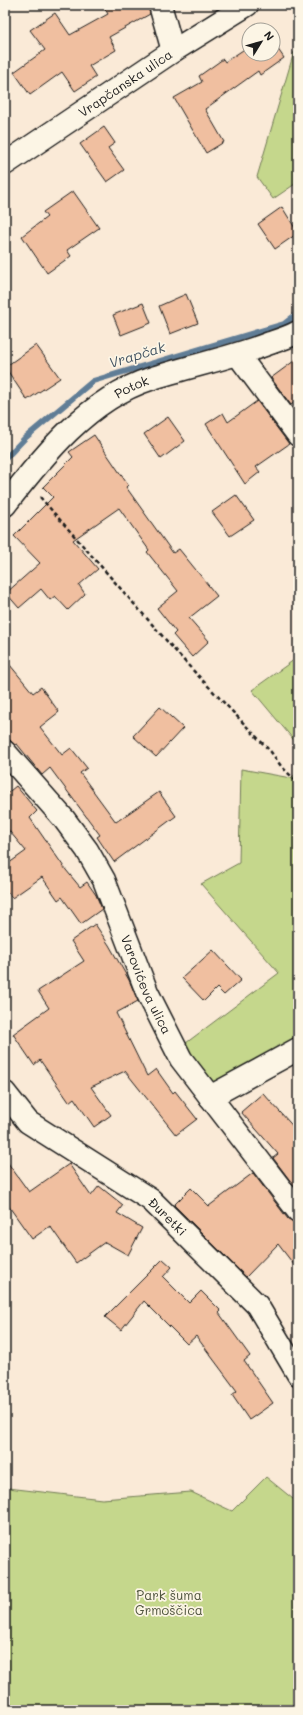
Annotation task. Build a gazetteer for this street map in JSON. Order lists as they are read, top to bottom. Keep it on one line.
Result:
{"streets":{"street":["Vrapčanska ulica","Potok","Varovićeva ulica","Đuretki"]},"water":["Vrapčak"],"parks":["Park šuma Grmoščica"],"north":"top right"}
